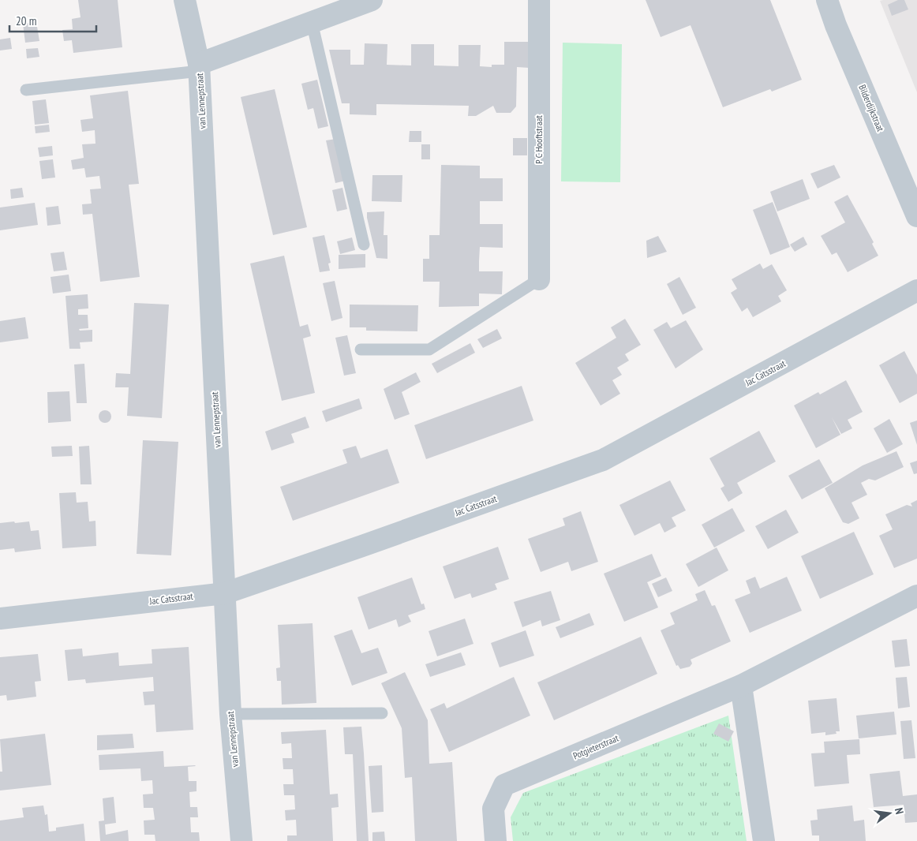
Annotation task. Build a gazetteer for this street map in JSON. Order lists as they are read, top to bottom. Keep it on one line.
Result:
{"streets":{"street":["van Lennepstraat","Bilderdijkstraat","P C Hooftstraat","Jac Catsstraat","Potgieterstraat"]},"crossings":[["van Lennepstraat","Jac Catsstraat"]],"scale_bar":"20 m","north":"right"}
